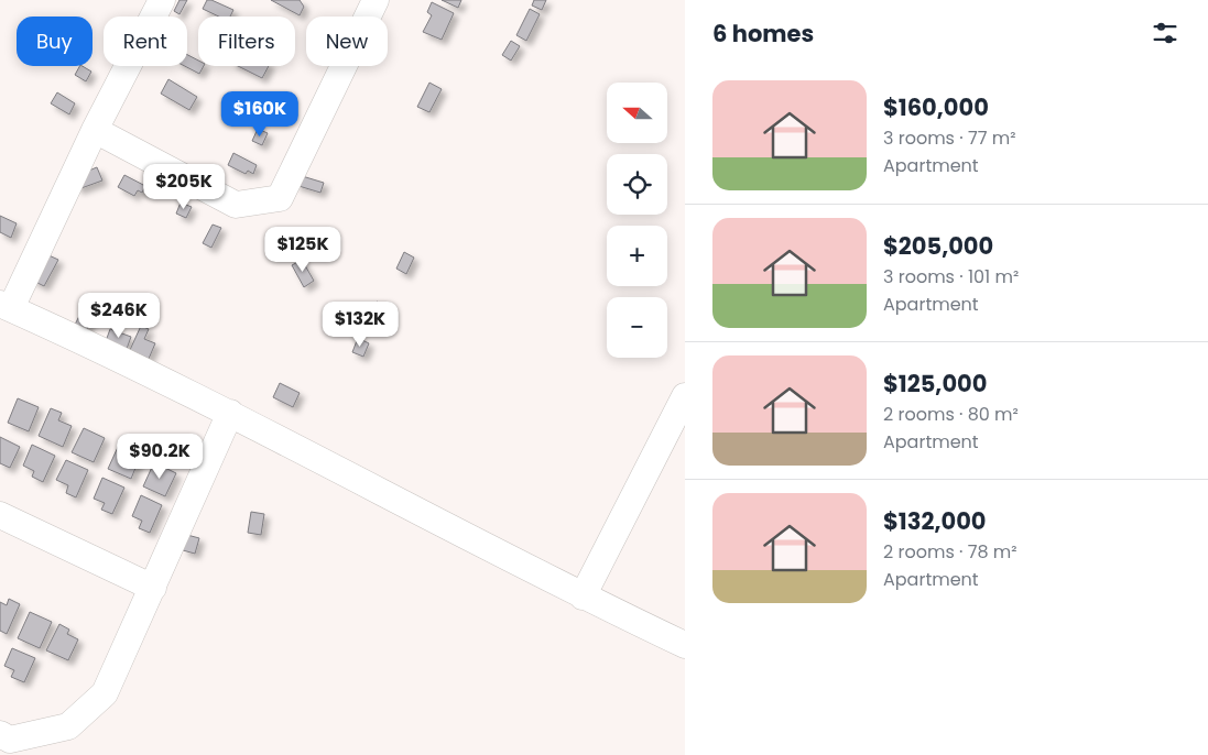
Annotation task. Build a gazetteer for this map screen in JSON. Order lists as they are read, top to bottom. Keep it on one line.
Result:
{"north":"left","page":{"heading":"6 homes","chip":["Buy","Rent","Filters","New"],"list":[{"name":"$160,000","note":"3 rooms · 77 m² · Apartment"},{"name":"$205,000","note":"3 rooms · 101 m² · Apartment"},{"name":"$125,000","note":"2 rooms · 80 m² · Apartment"},{"name":"$132,000","note":"2 rooms · 78 m² · Apartment"}],"map_buttons":["+","−"],"price":["$160K","$205K","$125K","$246K","$132K","$90.2K"]}}
